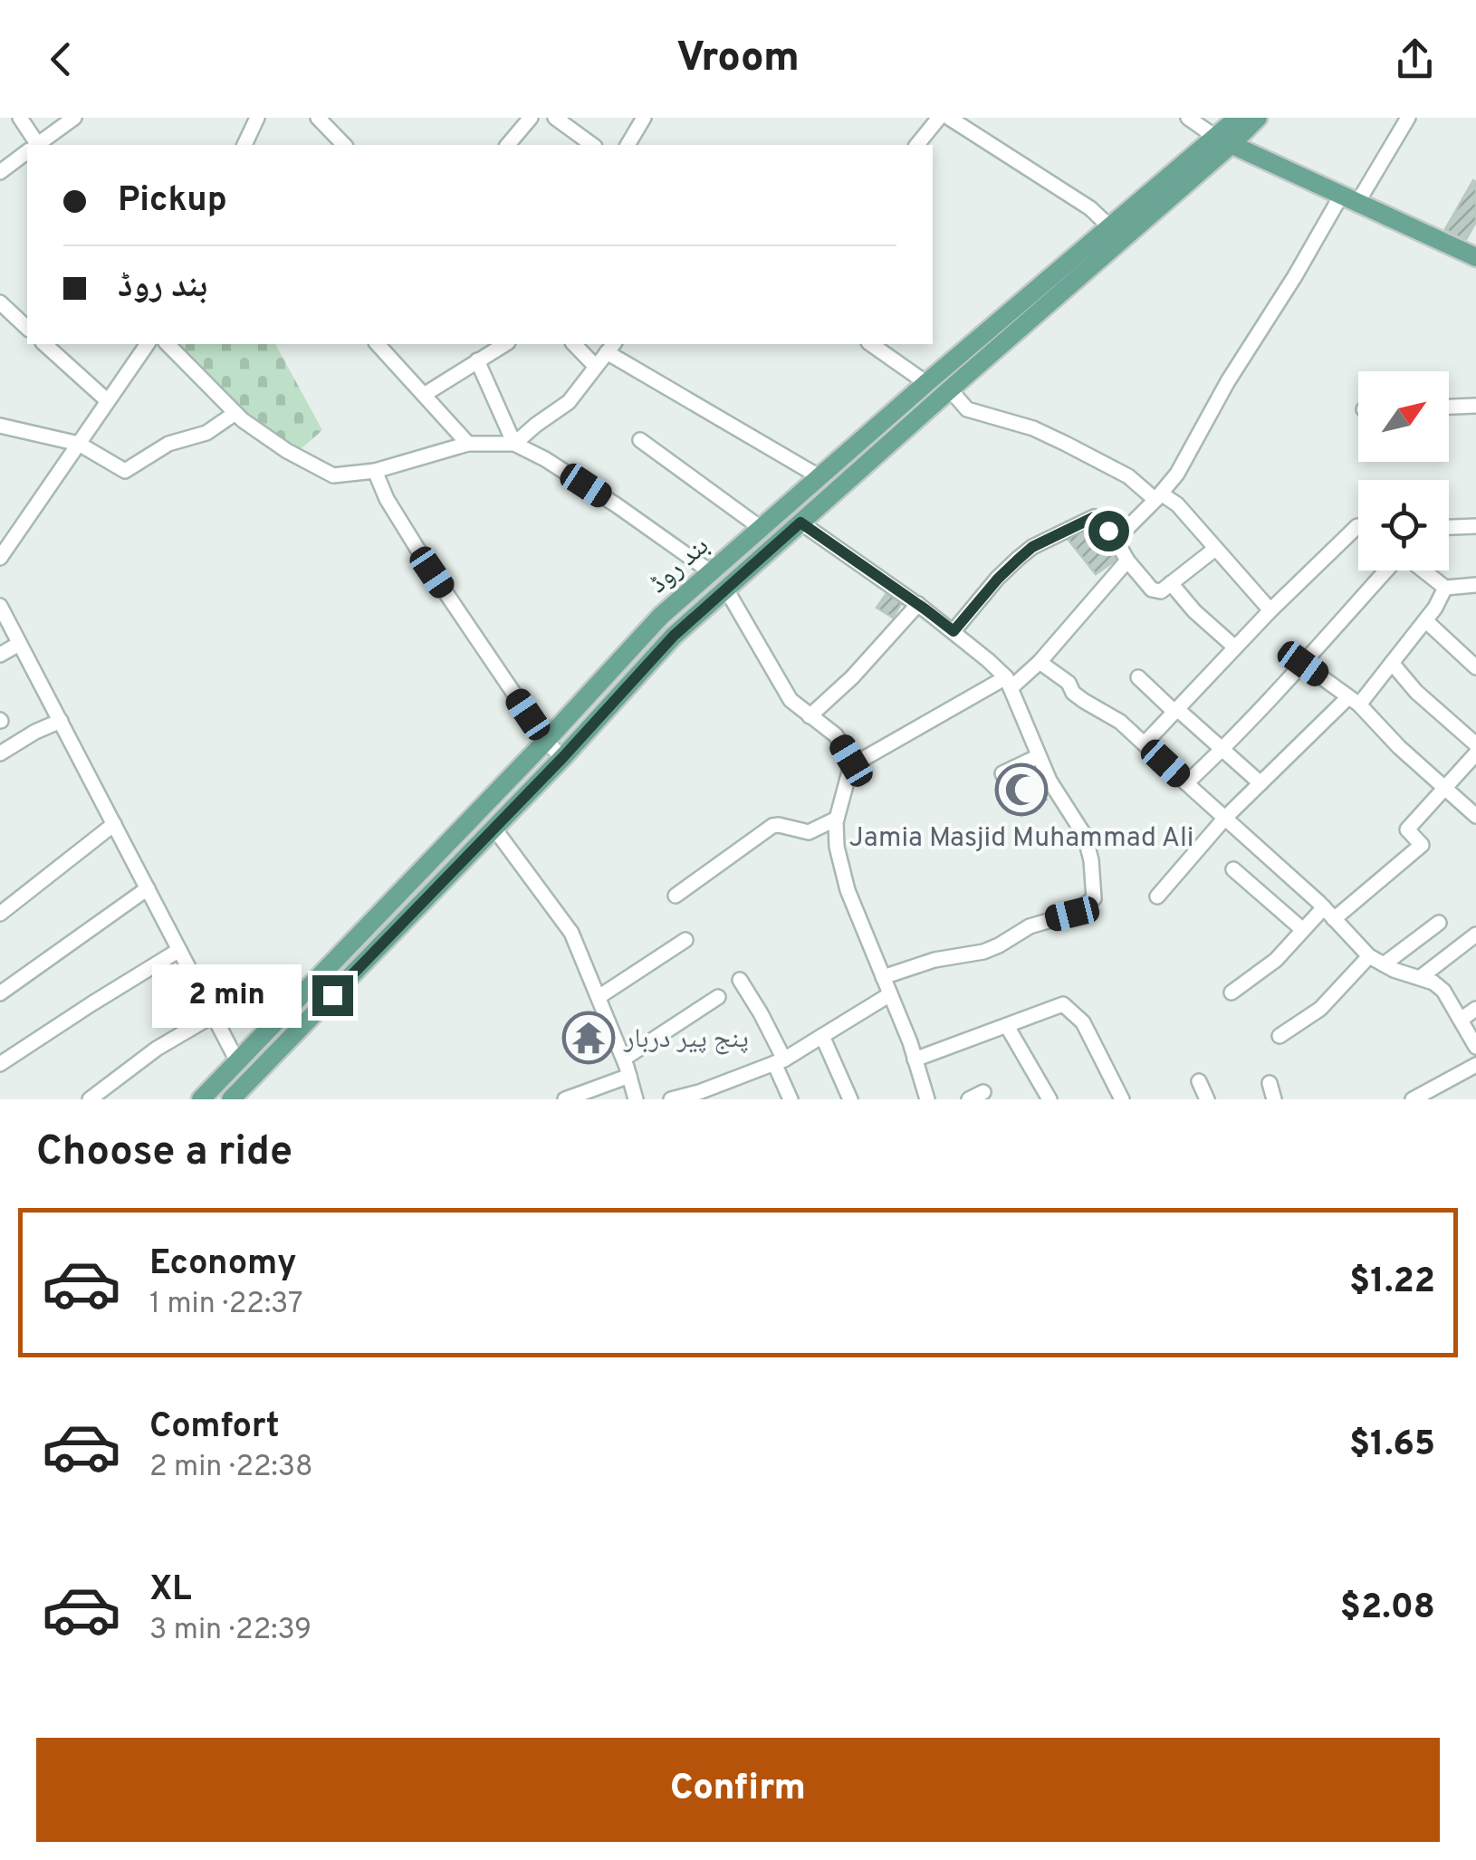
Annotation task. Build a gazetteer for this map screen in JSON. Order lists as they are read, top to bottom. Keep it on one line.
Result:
{"streets":{"main road":["بند روڈ"]},"places":{"mosque":["Jamia Masjid Muhammad Ali"],"temple":["پنج پیر دربار"]},"north":"top right","page":{"header":"Vroom","banner":["Pickup","بند روڈ"],"bubble":"2 min","heading":"Choose a ride","list":[{"name":"Economy","note":"1 min · 22:37","value":"$1.22"},{"name":"Comfort","note":"2 min · 22:38","value":"$1.65"},{"name":"XL","note":"3 min · 22:39","value":"$2.08"}],"buttons":"Confirm"}}
